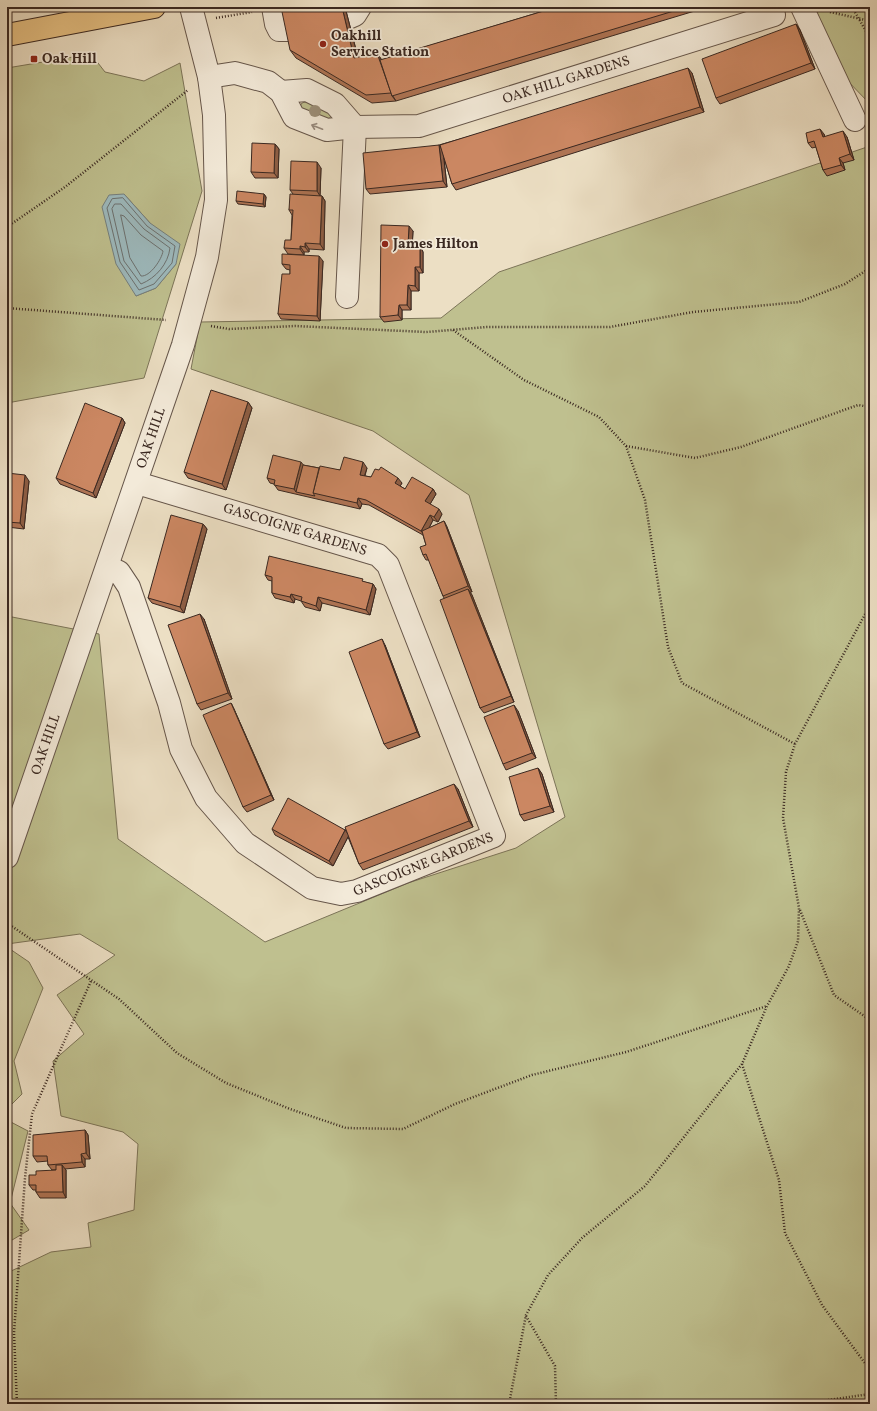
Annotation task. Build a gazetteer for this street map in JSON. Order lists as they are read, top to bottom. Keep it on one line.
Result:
{"streets":{"street":["OAK HILL GARDENS","OAK HILL","GASCOIGNE GARDENS"]},"crossings":[["OAK HILL GARDENS","OAK HILL"],["OAK HILL","GASCOIGNE GARDENS"]],"places":{"other":["Oakhill Service Station","James Hilton"],"transit":["Oak Hill"]}}
